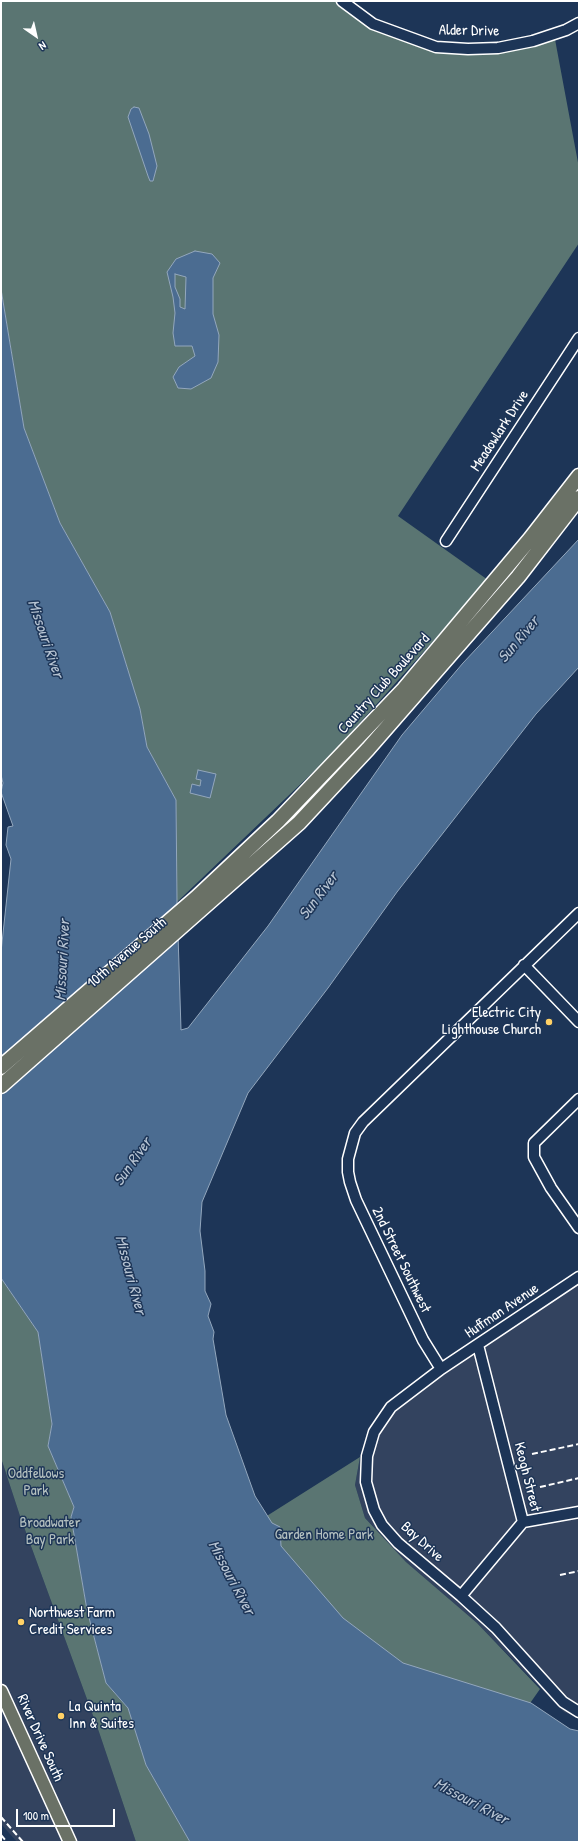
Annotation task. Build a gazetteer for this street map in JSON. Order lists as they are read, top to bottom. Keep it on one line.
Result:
{"streets":{"highway":["Country Club Boulevard","10th Avenue South"],"main road":["River Drive South"],"street":["Alder Drive","Meadowlark Drive","2nd Street Southwest","Huffman Avenue","Keogh Street","Bay Drive"]},"crossings":[["Country Club Boulevard","10th Avenue South"],["2nd Street Southwest","Huffman Avenue"],["2nd Street Southwest","Bay Drive"],["Huffman Avenue","Keogh Street"],["Huffman Avenue","Bay Drive"],["Keogh Street","Bay Drive"]],"water":["Missouri River","Sun River"],"parks":["Oddfellows Park","Broadwater Bay Park","Garden Home Park"],"places":["Electric City Lighthouse Church","Northwest Farm Credit Services","La Quinta Inn & Suites"],"scale_bar":"100 m","north":"bottom right"}
